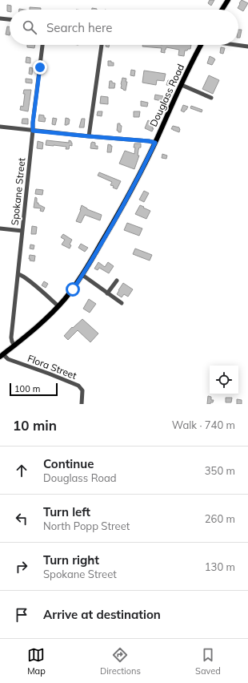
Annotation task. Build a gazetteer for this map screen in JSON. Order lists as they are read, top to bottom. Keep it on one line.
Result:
{"streets":{"main road":["Douglass Road"],"street":["Spokane Street","Flora Street"]},"crossings":[["Douglass Road","Spokane Street"],["Douglass Road","Flora Street"]],"scale_bar":"100 m","page":{"search":"Search here","scale":"100 m","heading":["10 min","Walk · 740 m"],"list":[["Continue","Douglass Road","350 m"],["Turn left","North Popp Street","260 m"],["Turn right","Spokane Street","130 m"],"Arrive at destination"],"nav":["Map","Directions","Saved"]}}
